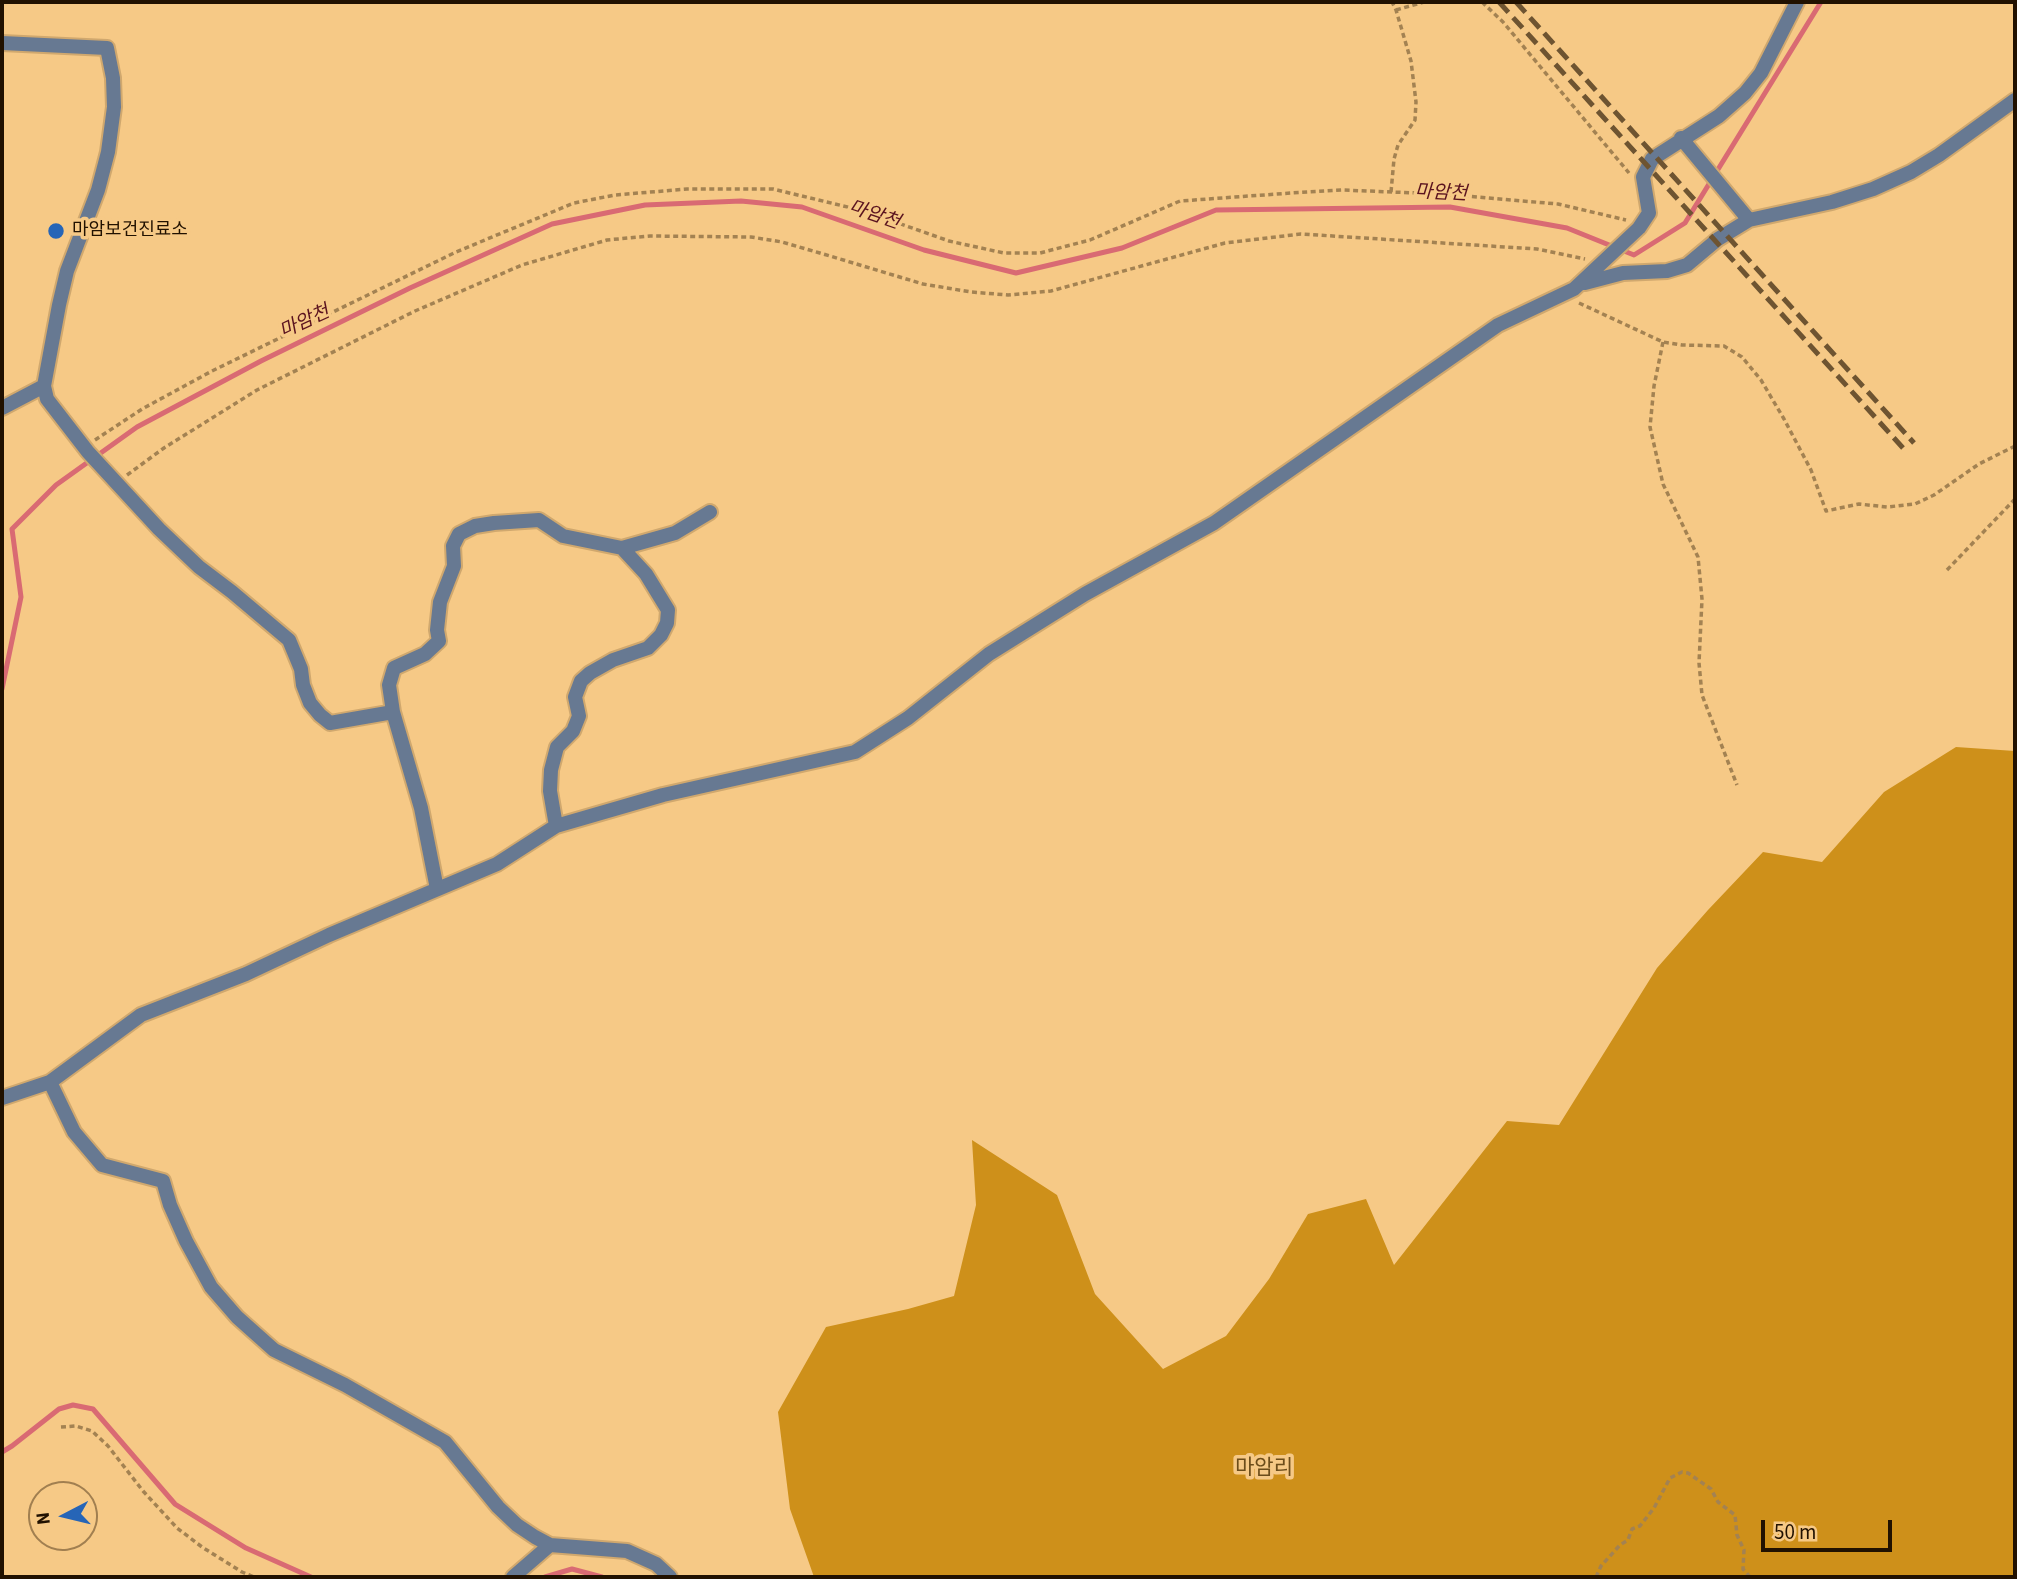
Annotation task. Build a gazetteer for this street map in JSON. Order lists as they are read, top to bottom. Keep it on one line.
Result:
{"districts":["마암리"],"water":["마암천"],"places":["마암보건진료소"],"scale_bar":"50 m","north":"left"}
